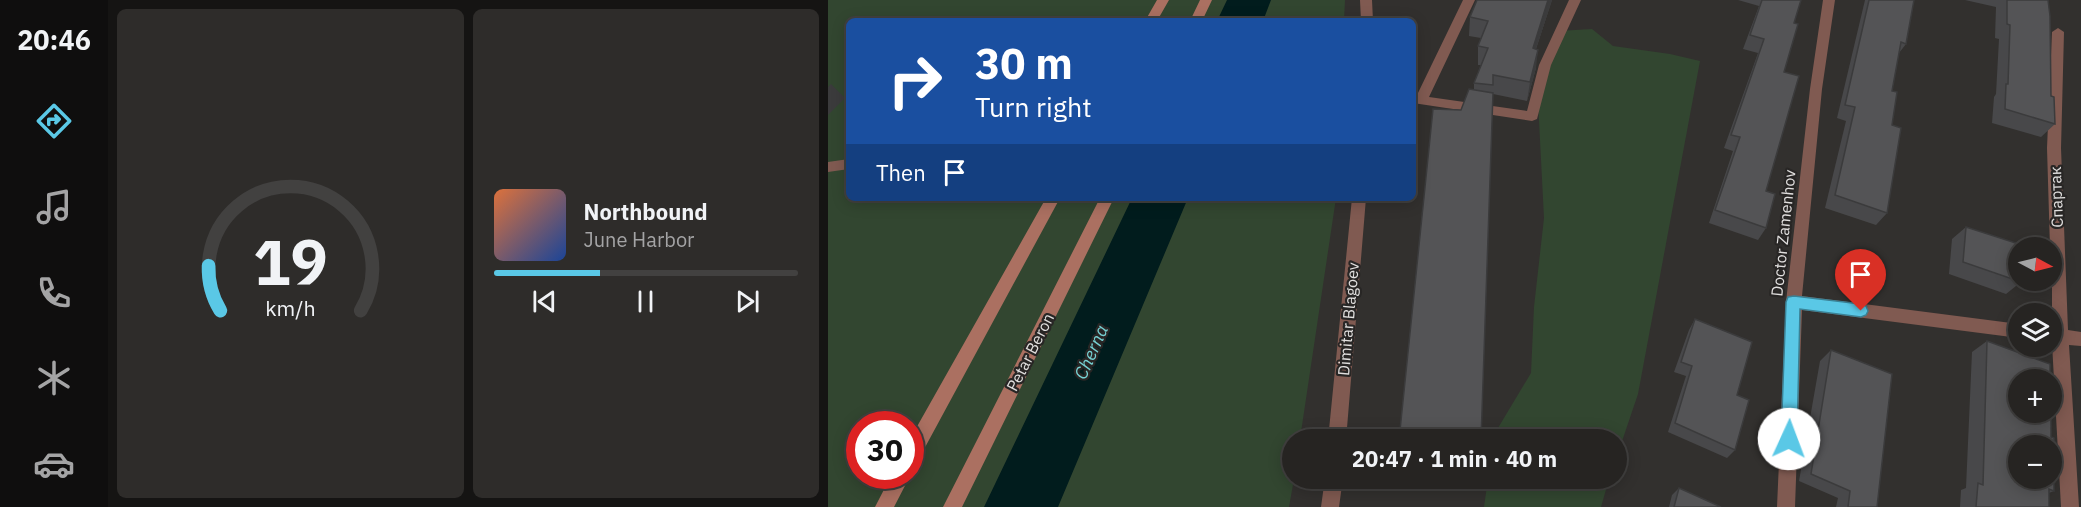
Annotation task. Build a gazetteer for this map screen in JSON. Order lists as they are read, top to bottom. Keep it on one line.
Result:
{"streets":{"main road":["Petar Beron"],"street":["Спартак","Doctor Zamenhov","Dimitar Blagoev"]},"water":["Cherna"],"north":"right","page":{"tabs":"20:46","turn":["30 m","Turn right"],"then":"Then","song":["Northbound","June Harbor"],"map_buttons":["+","−"],"limit":"30","trip":"20:47 · 1 min · 40 m","gauge":["19","km/h"]}}
